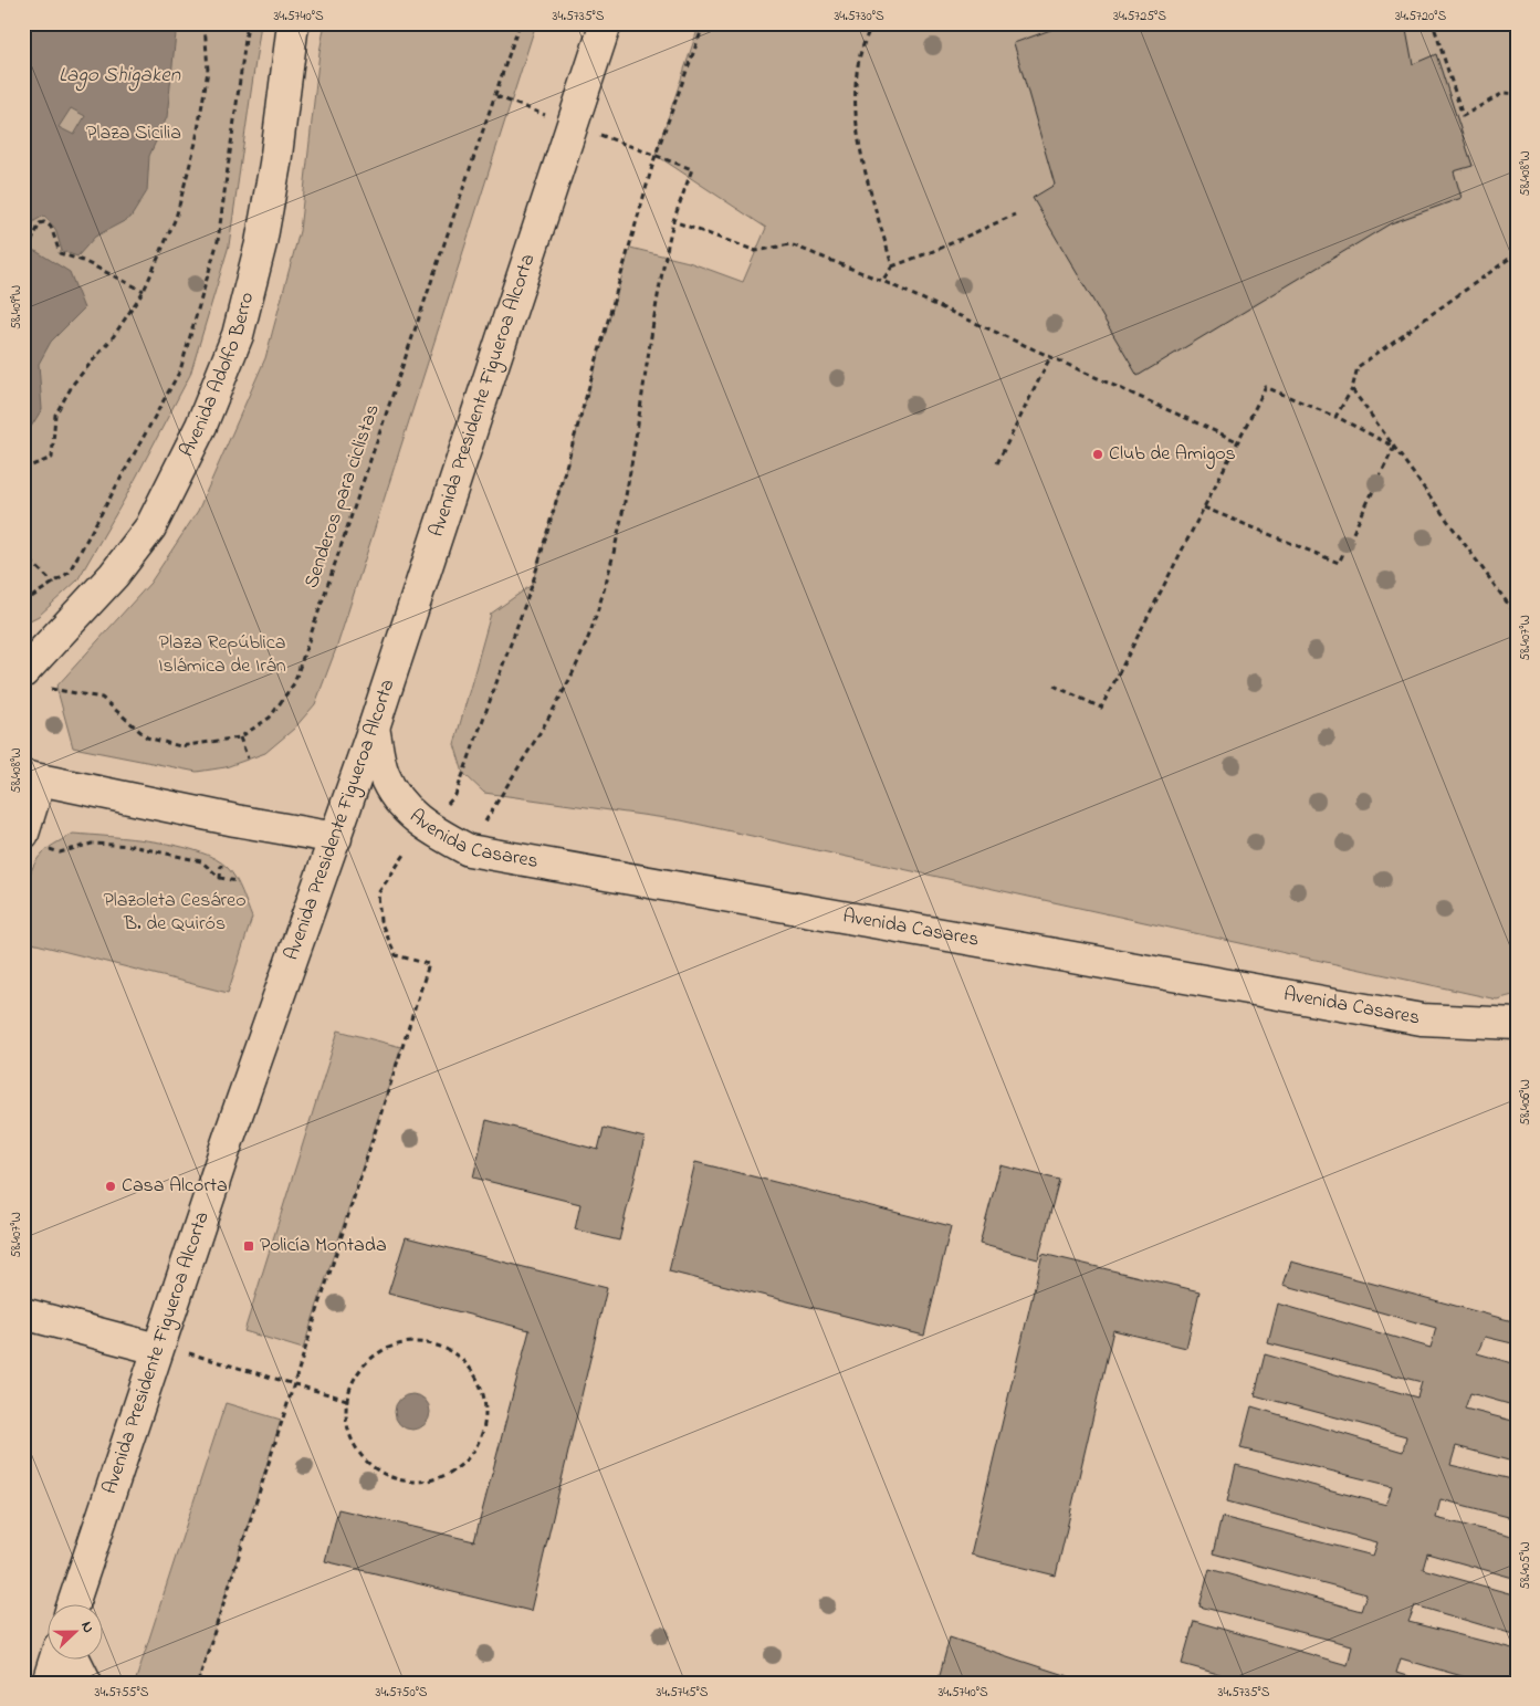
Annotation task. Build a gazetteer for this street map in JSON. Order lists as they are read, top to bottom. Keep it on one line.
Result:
{"streets":{"main road":["Avenida Adolfo Berro","Avenida Presidente Figueroa Alcorta","Avenida Casares"],"path":["Senderos para ciclistas"]},"crossings":[["Avenida Adolfo Berro","Senderos para ciclistas"],["Avenida Presidente Figueroa Alcorta","Avenida Casares"]],"water":["Lago Shigaken"],"parks":["Plaza Sicilia","Plaza República Islámica de Irán","Plazoleta Cesáreo B. de Quirós"],"places":{"other":["Club de Amigos","Casa Alcorta"],"transit":["Policía Montada"]},"north":"right","coordinates":["34.5740°S","34.5735°S","34.5730°S","34.5725°S","34.5720°S","58.408°W","58.409°W","58.407°W","58.406°W","58.405°W","34.5755°S","34.5750°S","34.5745°S"]}
